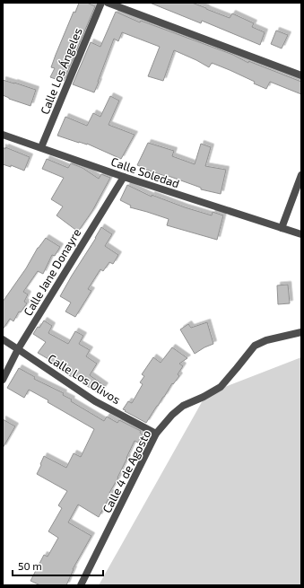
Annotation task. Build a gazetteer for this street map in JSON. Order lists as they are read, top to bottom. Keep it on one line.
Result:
{"streets":{"street":["Calle Los Ángeles","Calle Soledad","Calle Jane Donayre","Calle Los Olivos","Calle 4 de Agosto"]},"crossings":[["Calle Los Ángeles","Calle Soledad"],["Calle Soledad","Calle Jane Donayre"],["Calle Jane Donayre","Calle Los Olivos"],["Calle Los Olivos","Calle 4 de Agosto"]],"scale_bar":"50 m"}
